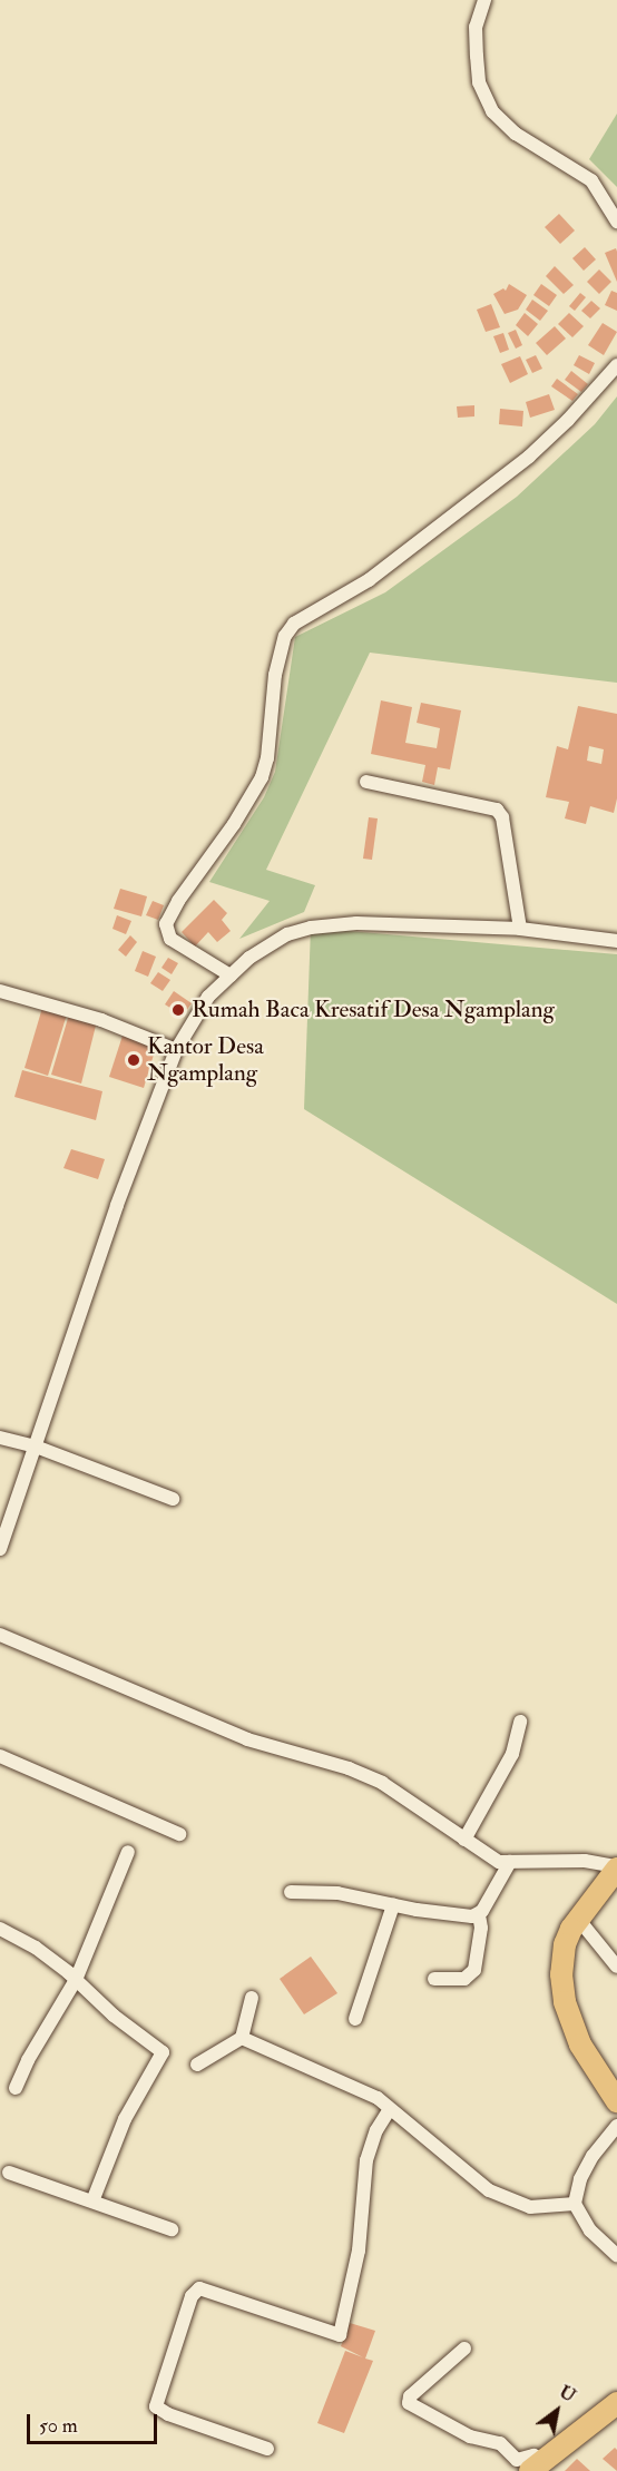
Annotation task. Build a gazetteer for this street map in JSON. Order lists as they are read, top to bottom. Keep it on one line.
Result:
{"places":["Rumah Baca Kresatif Desa Ngamplang","Kantor Desa Ngamplang"],"scale_bar":"50 m","north":"top right"}
